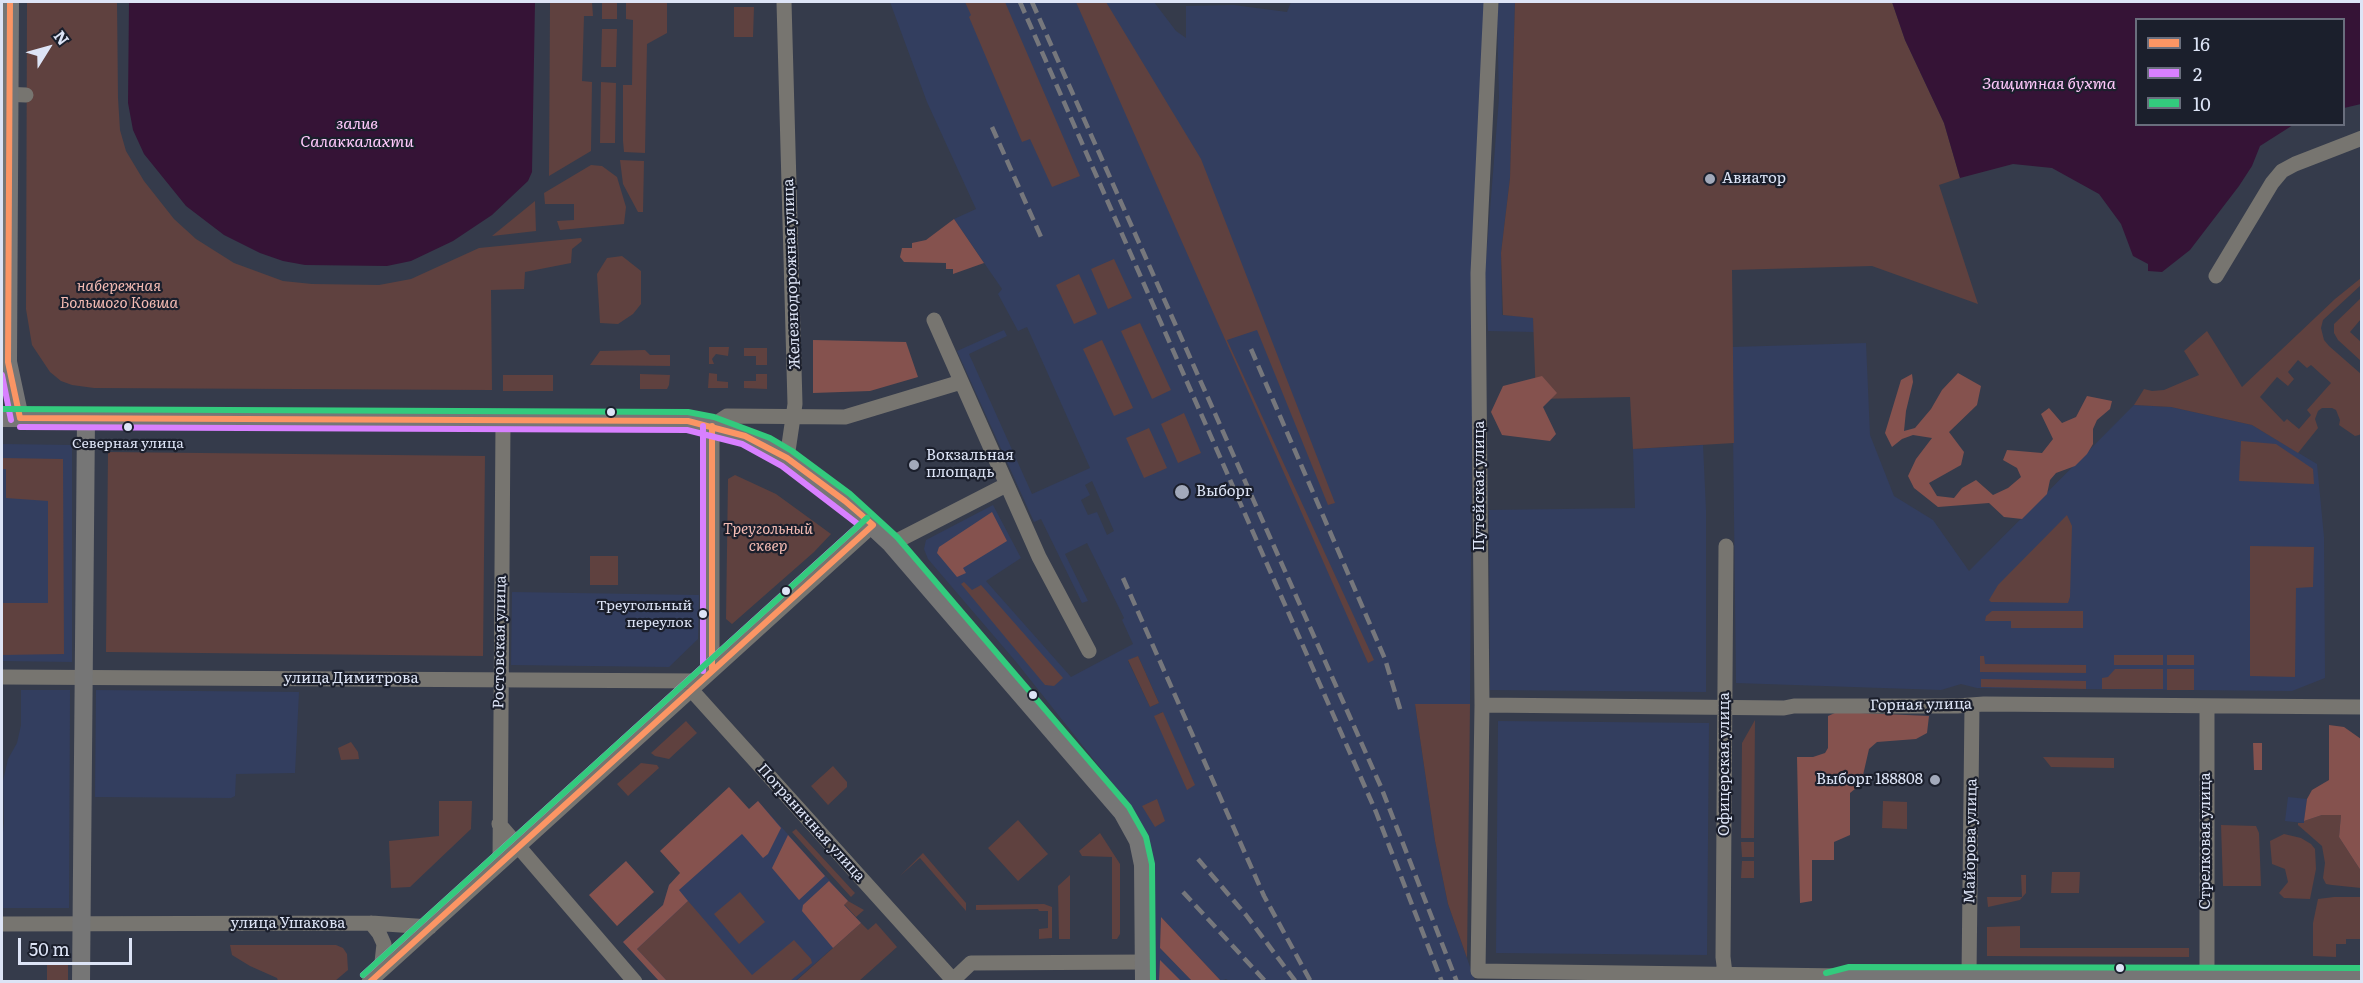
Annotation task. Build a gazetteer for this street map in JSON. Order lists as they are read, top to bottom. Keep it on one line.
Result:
{"streets":{"street":["Железнодорожная улица","Путейская улица","Ростовская улица","улица Димитрова","Горная улица","Офицерская улица","Пограничная улица","Майорова улица","Стрелковая улица","улица Ушакова"]},"crossings":[["Путейская улица","Горная улица"],["Путейская улица","Офицерская улица"],["Ростовская улица","улица Димитрова"],["улица Димитрова","Пограничная улица"],["Горная улица","Офицерская улица"],["Горная улица","Майорова улица"],["Горная улица","Стрелковая улица"]],"water":["Защитная бухта","залив Салаккалахти"],"parks":["набережная Большого Ковша","Треугольный сквер"],"places":["Авиатор","Северная улица","Вокзальная площадь","Выборг","Треугольный переулок","Выборг 188808"],"lines":["transit line 16","transit line 2","transit line 10"],"legend":["16","2","10"],"scale_bar":"50 m","north":"top right"}
